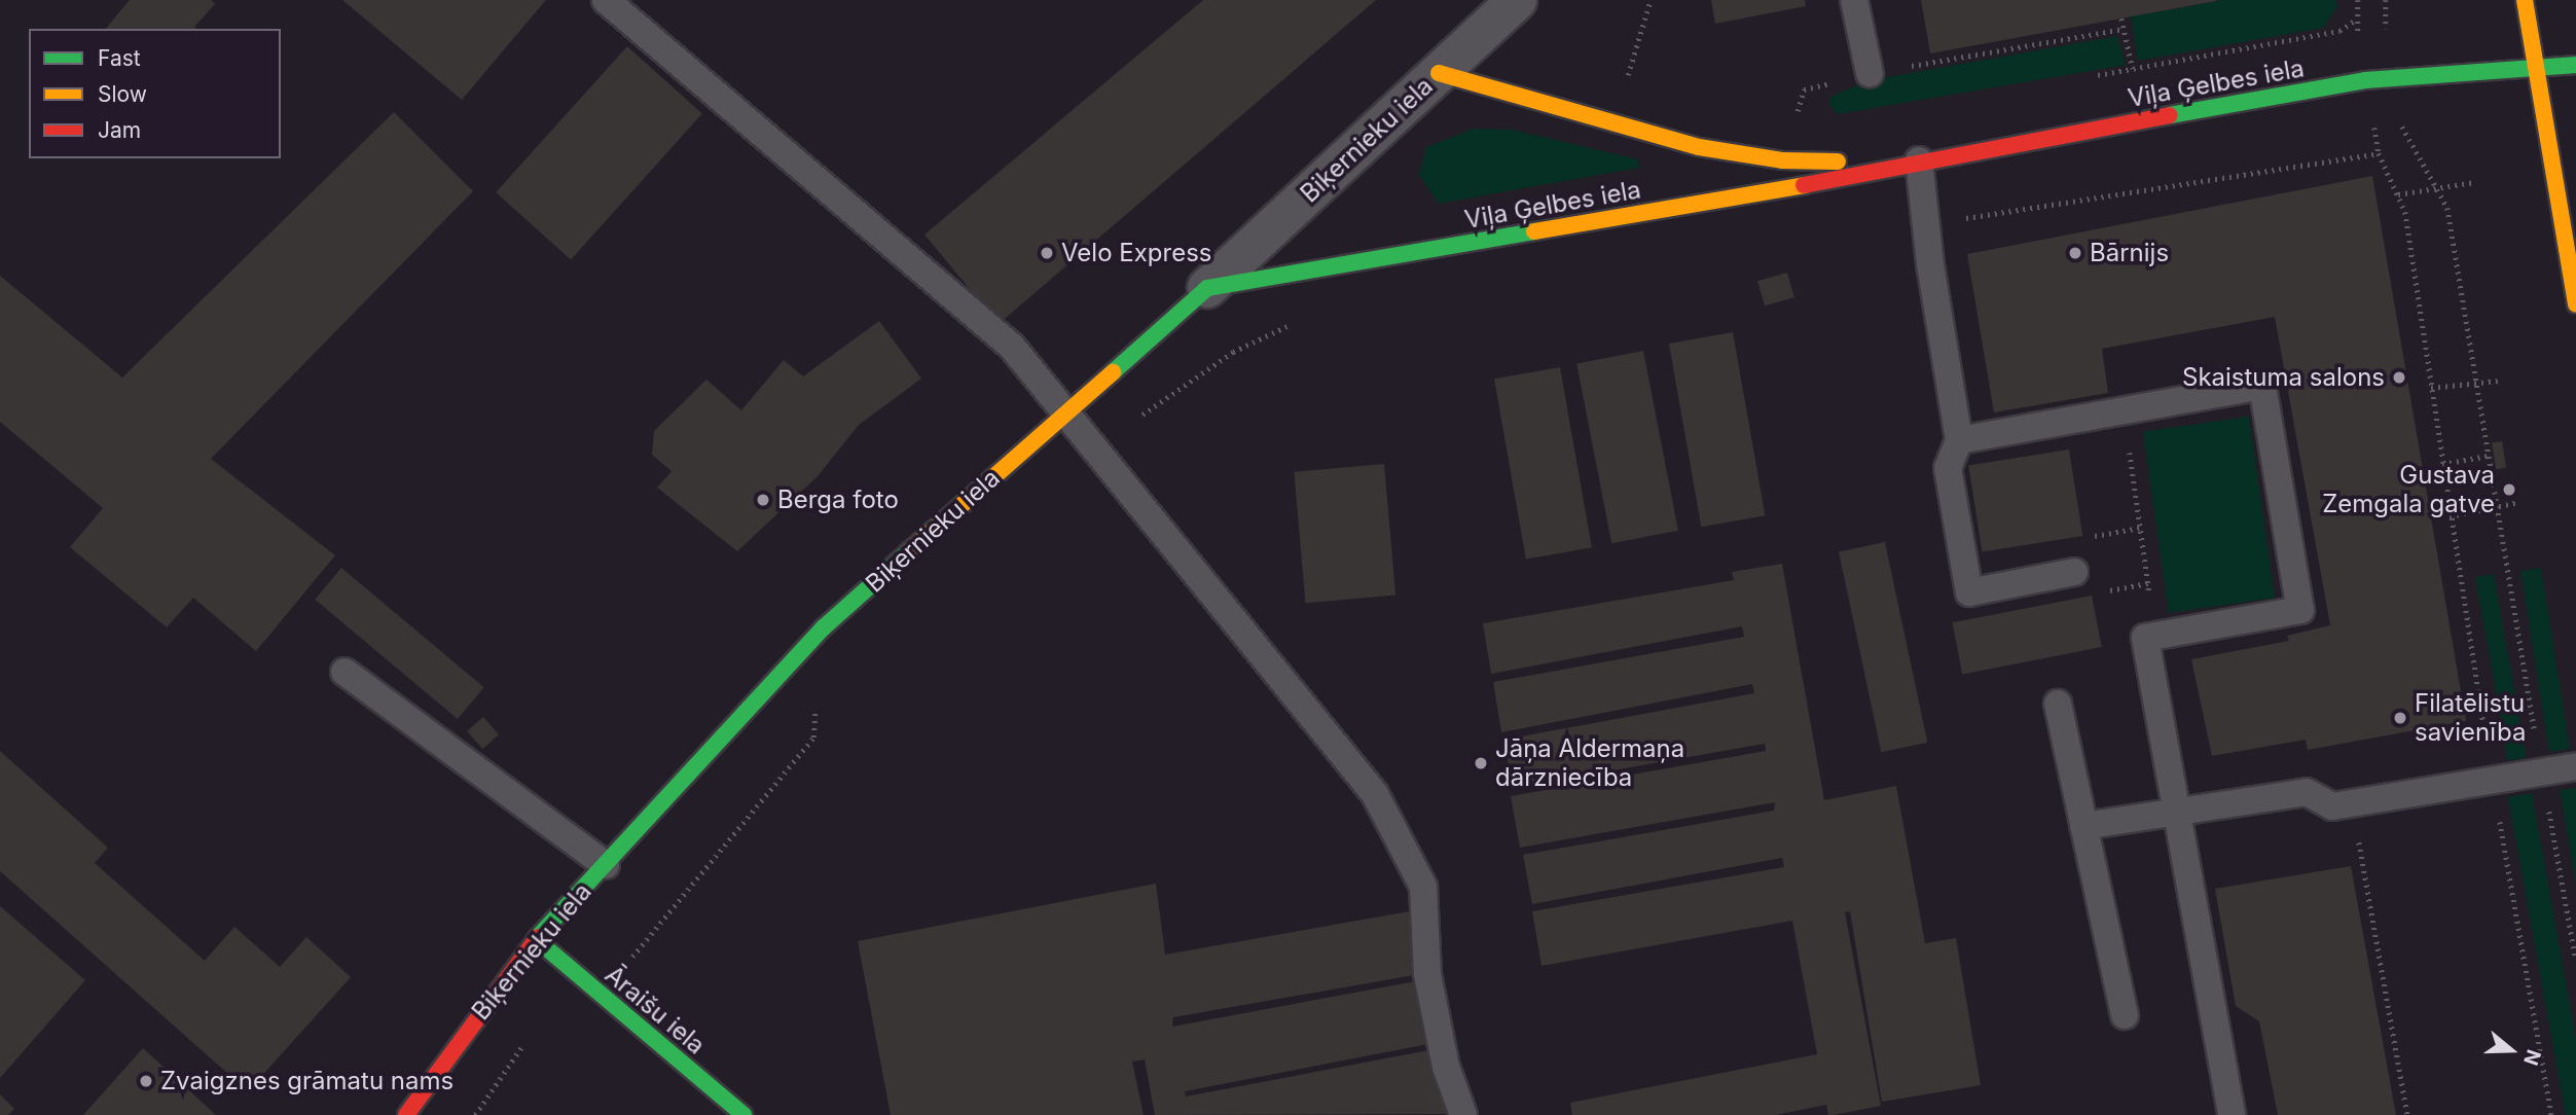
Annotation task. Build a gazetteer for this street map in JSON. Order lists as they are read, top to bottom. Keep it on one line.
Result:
{"streets":{"main road":["Viļa Ģelbes iela","Biķernieku iela","Āraišu iela"]},"crossings":[["Viļa Ģelbes iela","Biķernieku iela"],["Biķernieku iela","Āraišu iela"]],"places":["Velo Express","Bārnijs","Skaistuma salons","Gustava Zemgala gatve","Berga foto","Filatēlistu savienība","Jāņa Aldermaņa dārzniecība","Zvaigznes grāmatu nams"],"legend":["Fast","Slow","Jam"],"north":"right"}
